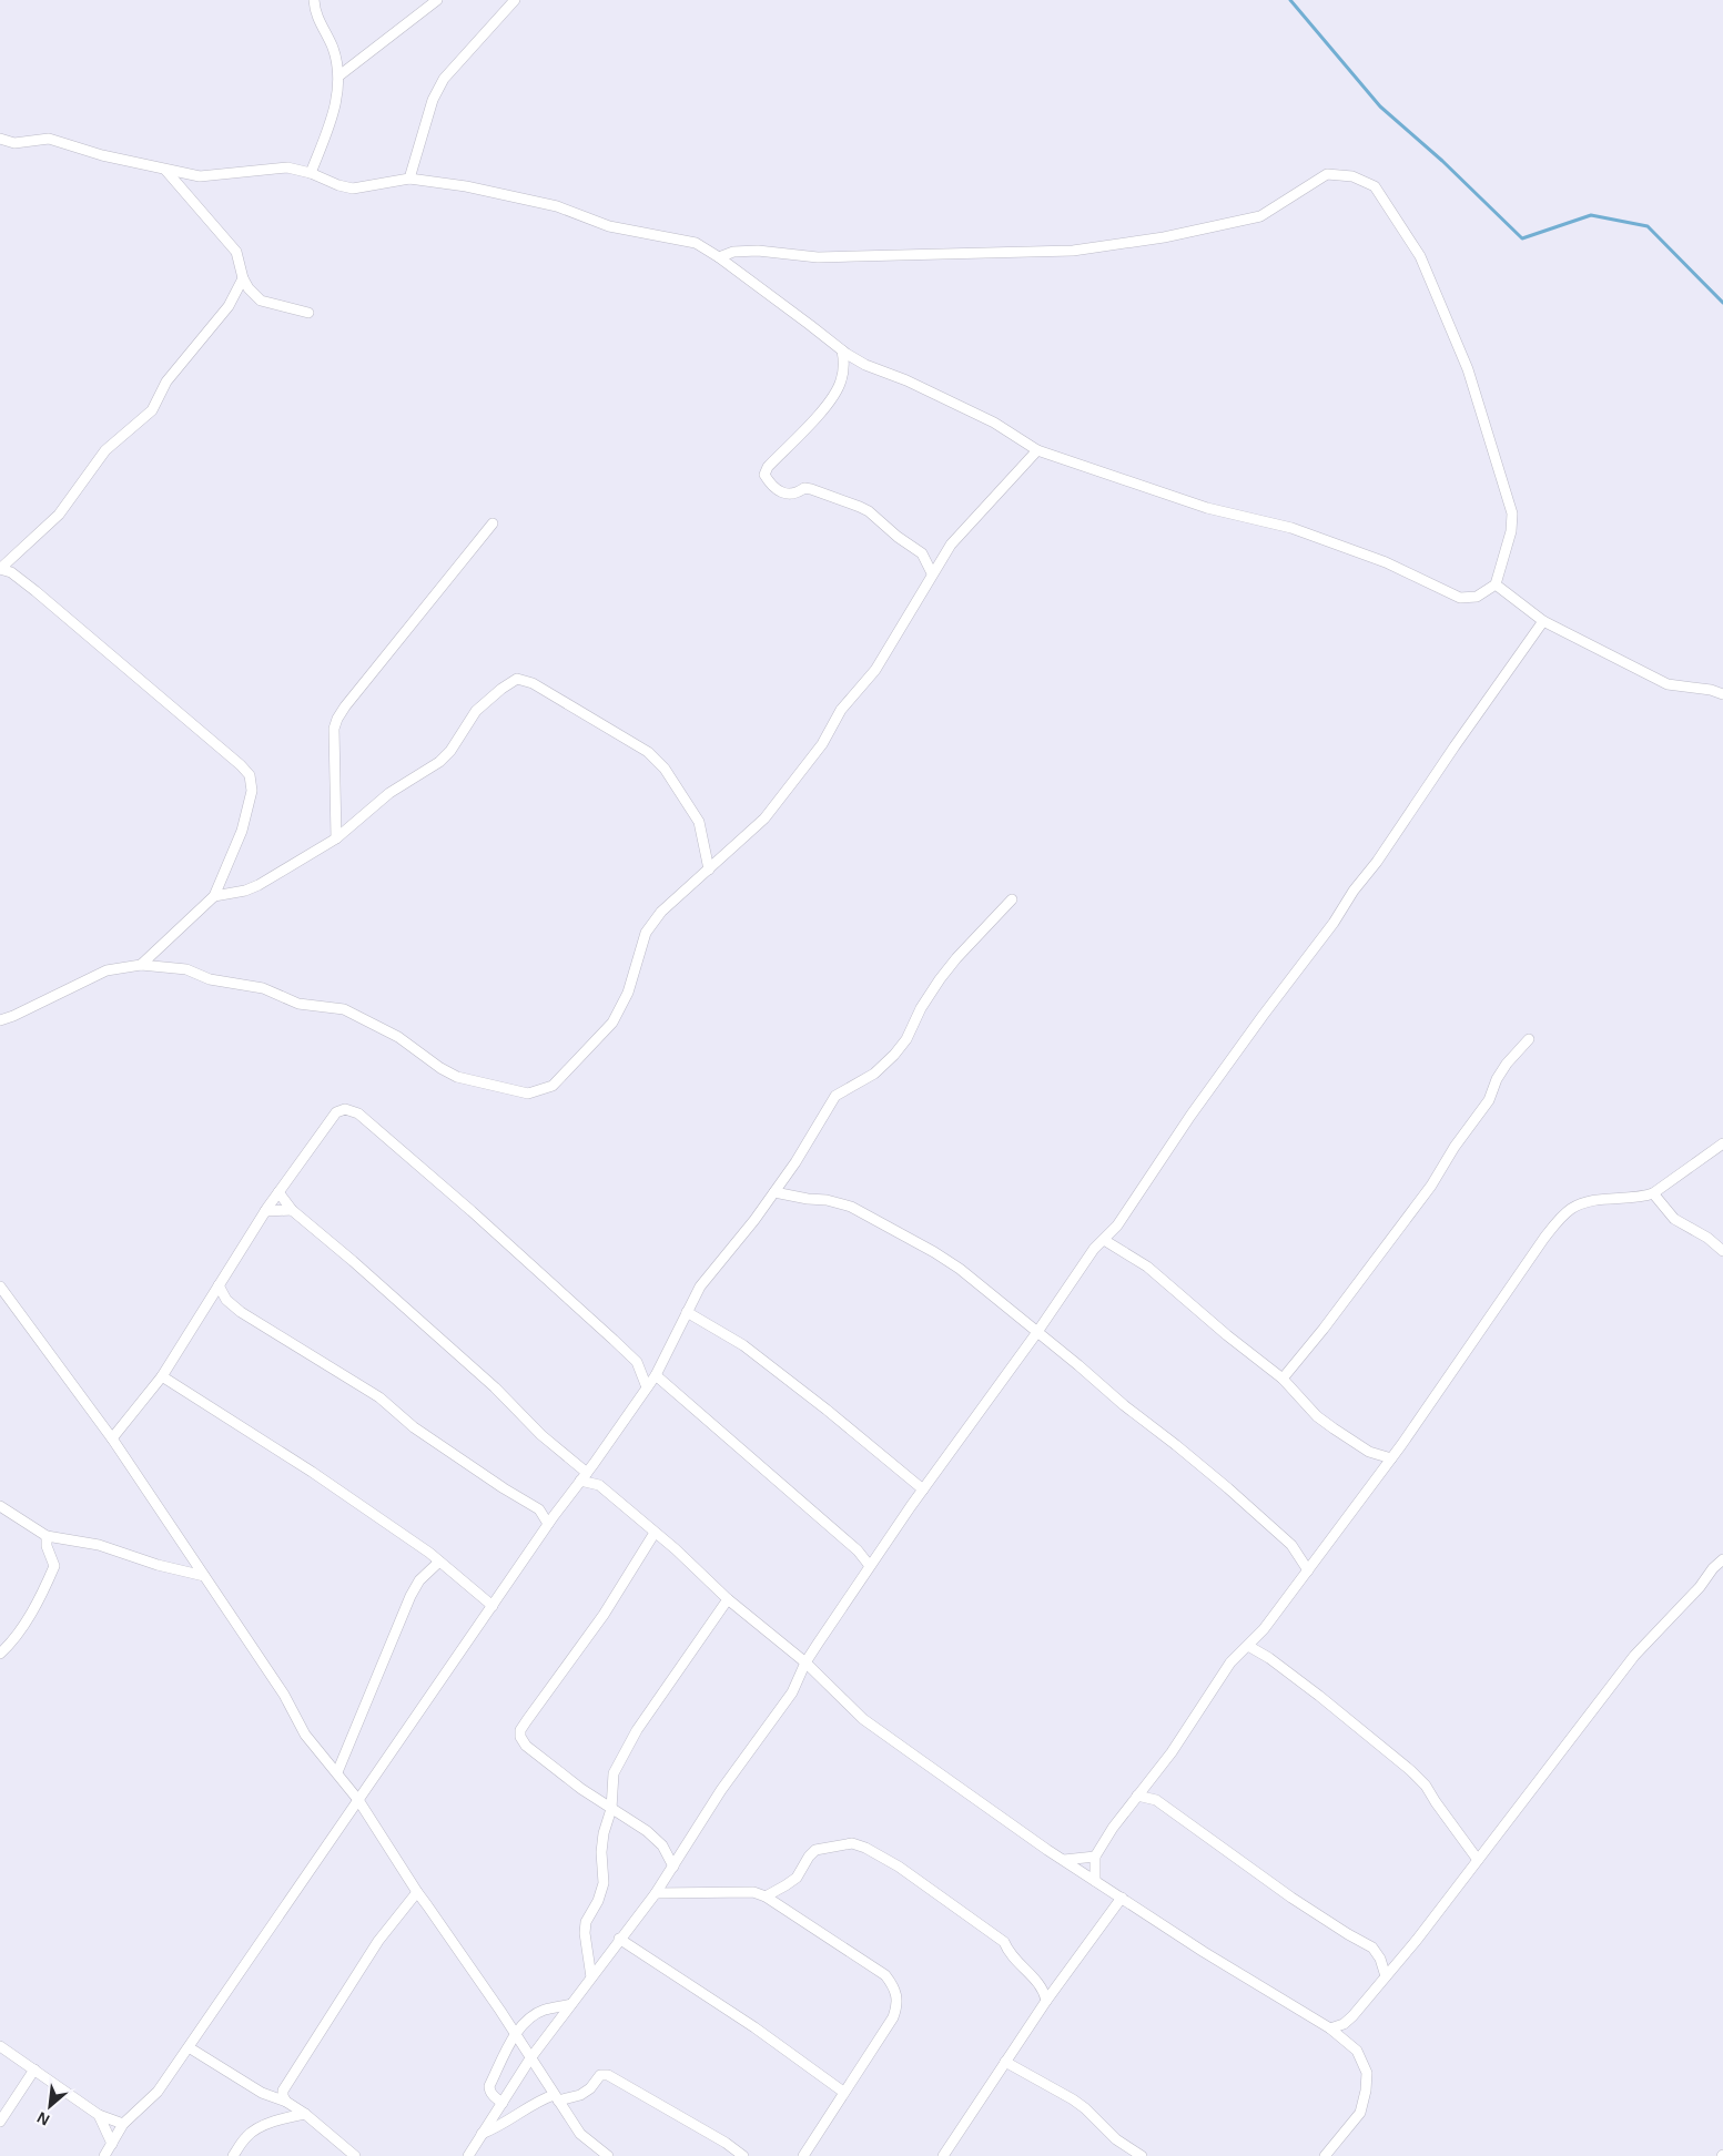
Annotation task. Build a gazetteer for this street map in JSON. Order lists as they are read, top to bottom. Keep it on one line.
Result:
{"north":"bottom left"}
